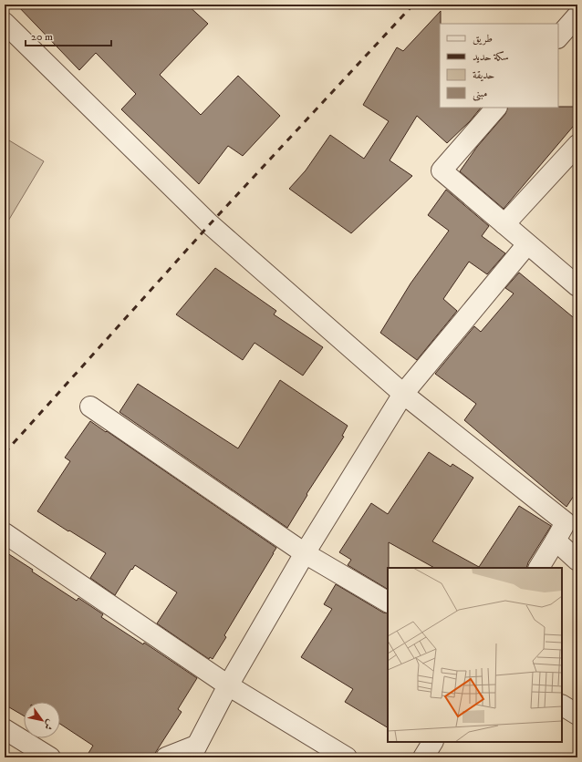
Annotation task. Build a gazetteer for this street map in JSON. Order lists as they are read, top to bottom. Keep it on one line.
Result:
{"legend":["طريق","سكة حديد","حديقة","مبنى"],"scale_bar":"20 m","north":"bottom right"}
